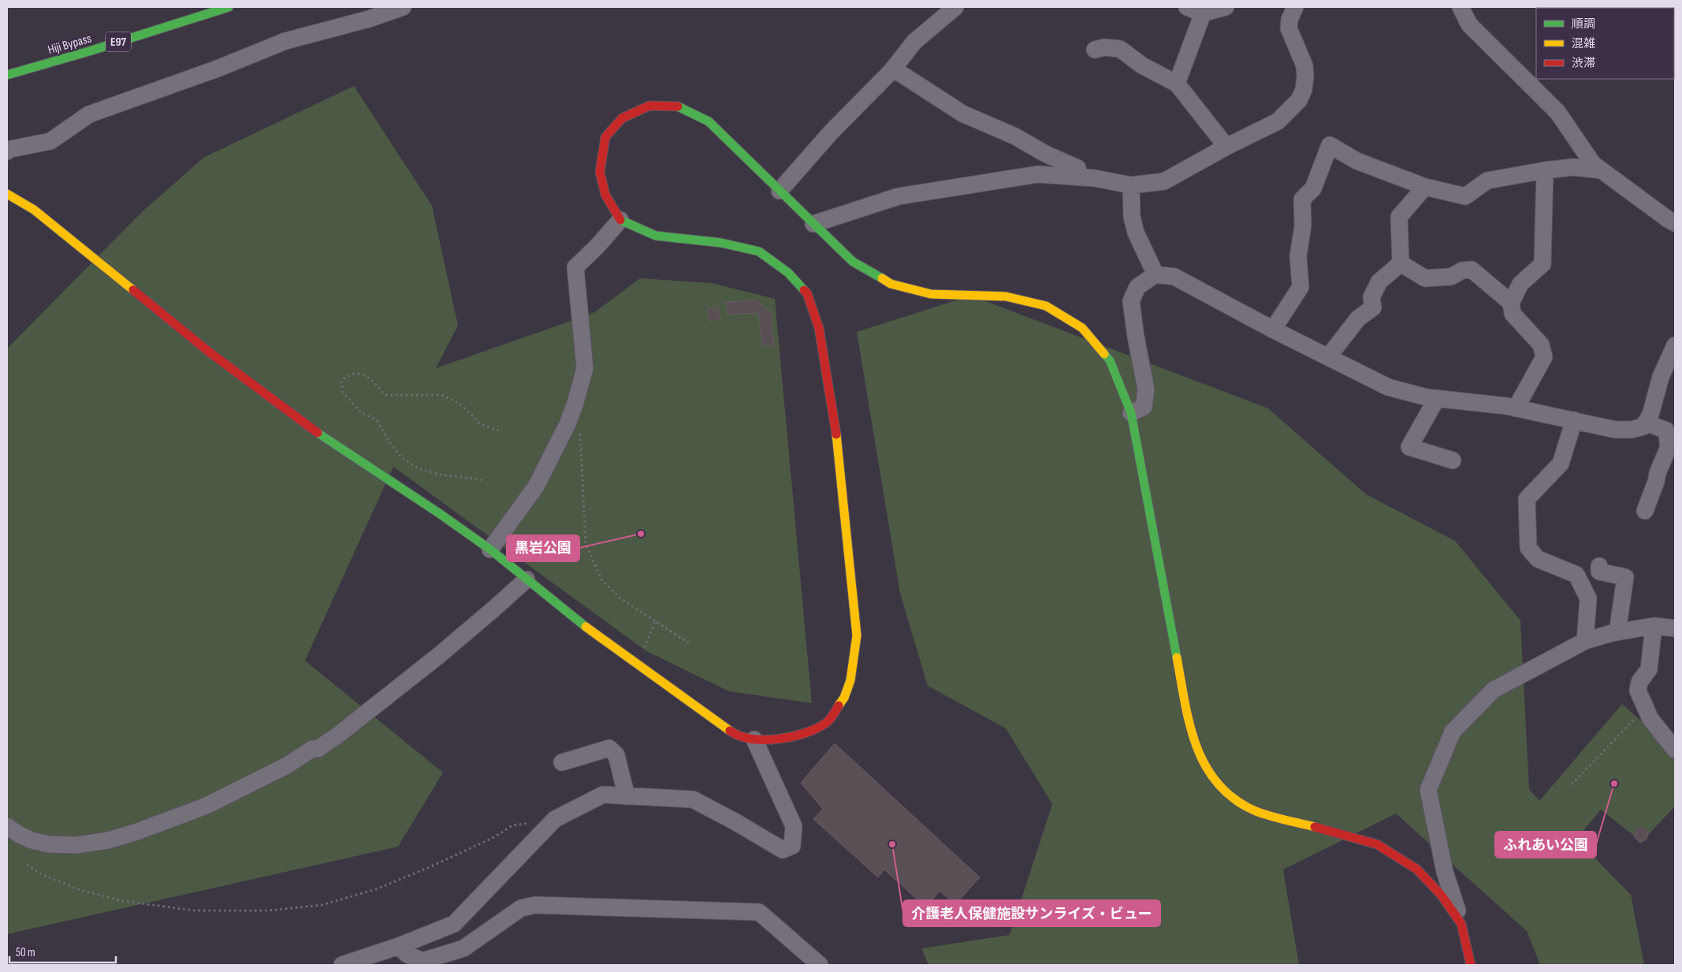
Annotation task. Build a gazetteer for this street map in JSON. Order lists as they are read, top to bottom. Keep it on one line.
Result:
{"streets":{"main road":["E97","Hiji Bypass"]},"places":["黒岩公園","ふれあい公園","介護老人保健施設サンライズ・ビュー"],"legend":["順調","混雑","渋滞"],"scale_bar":"50 m"}
